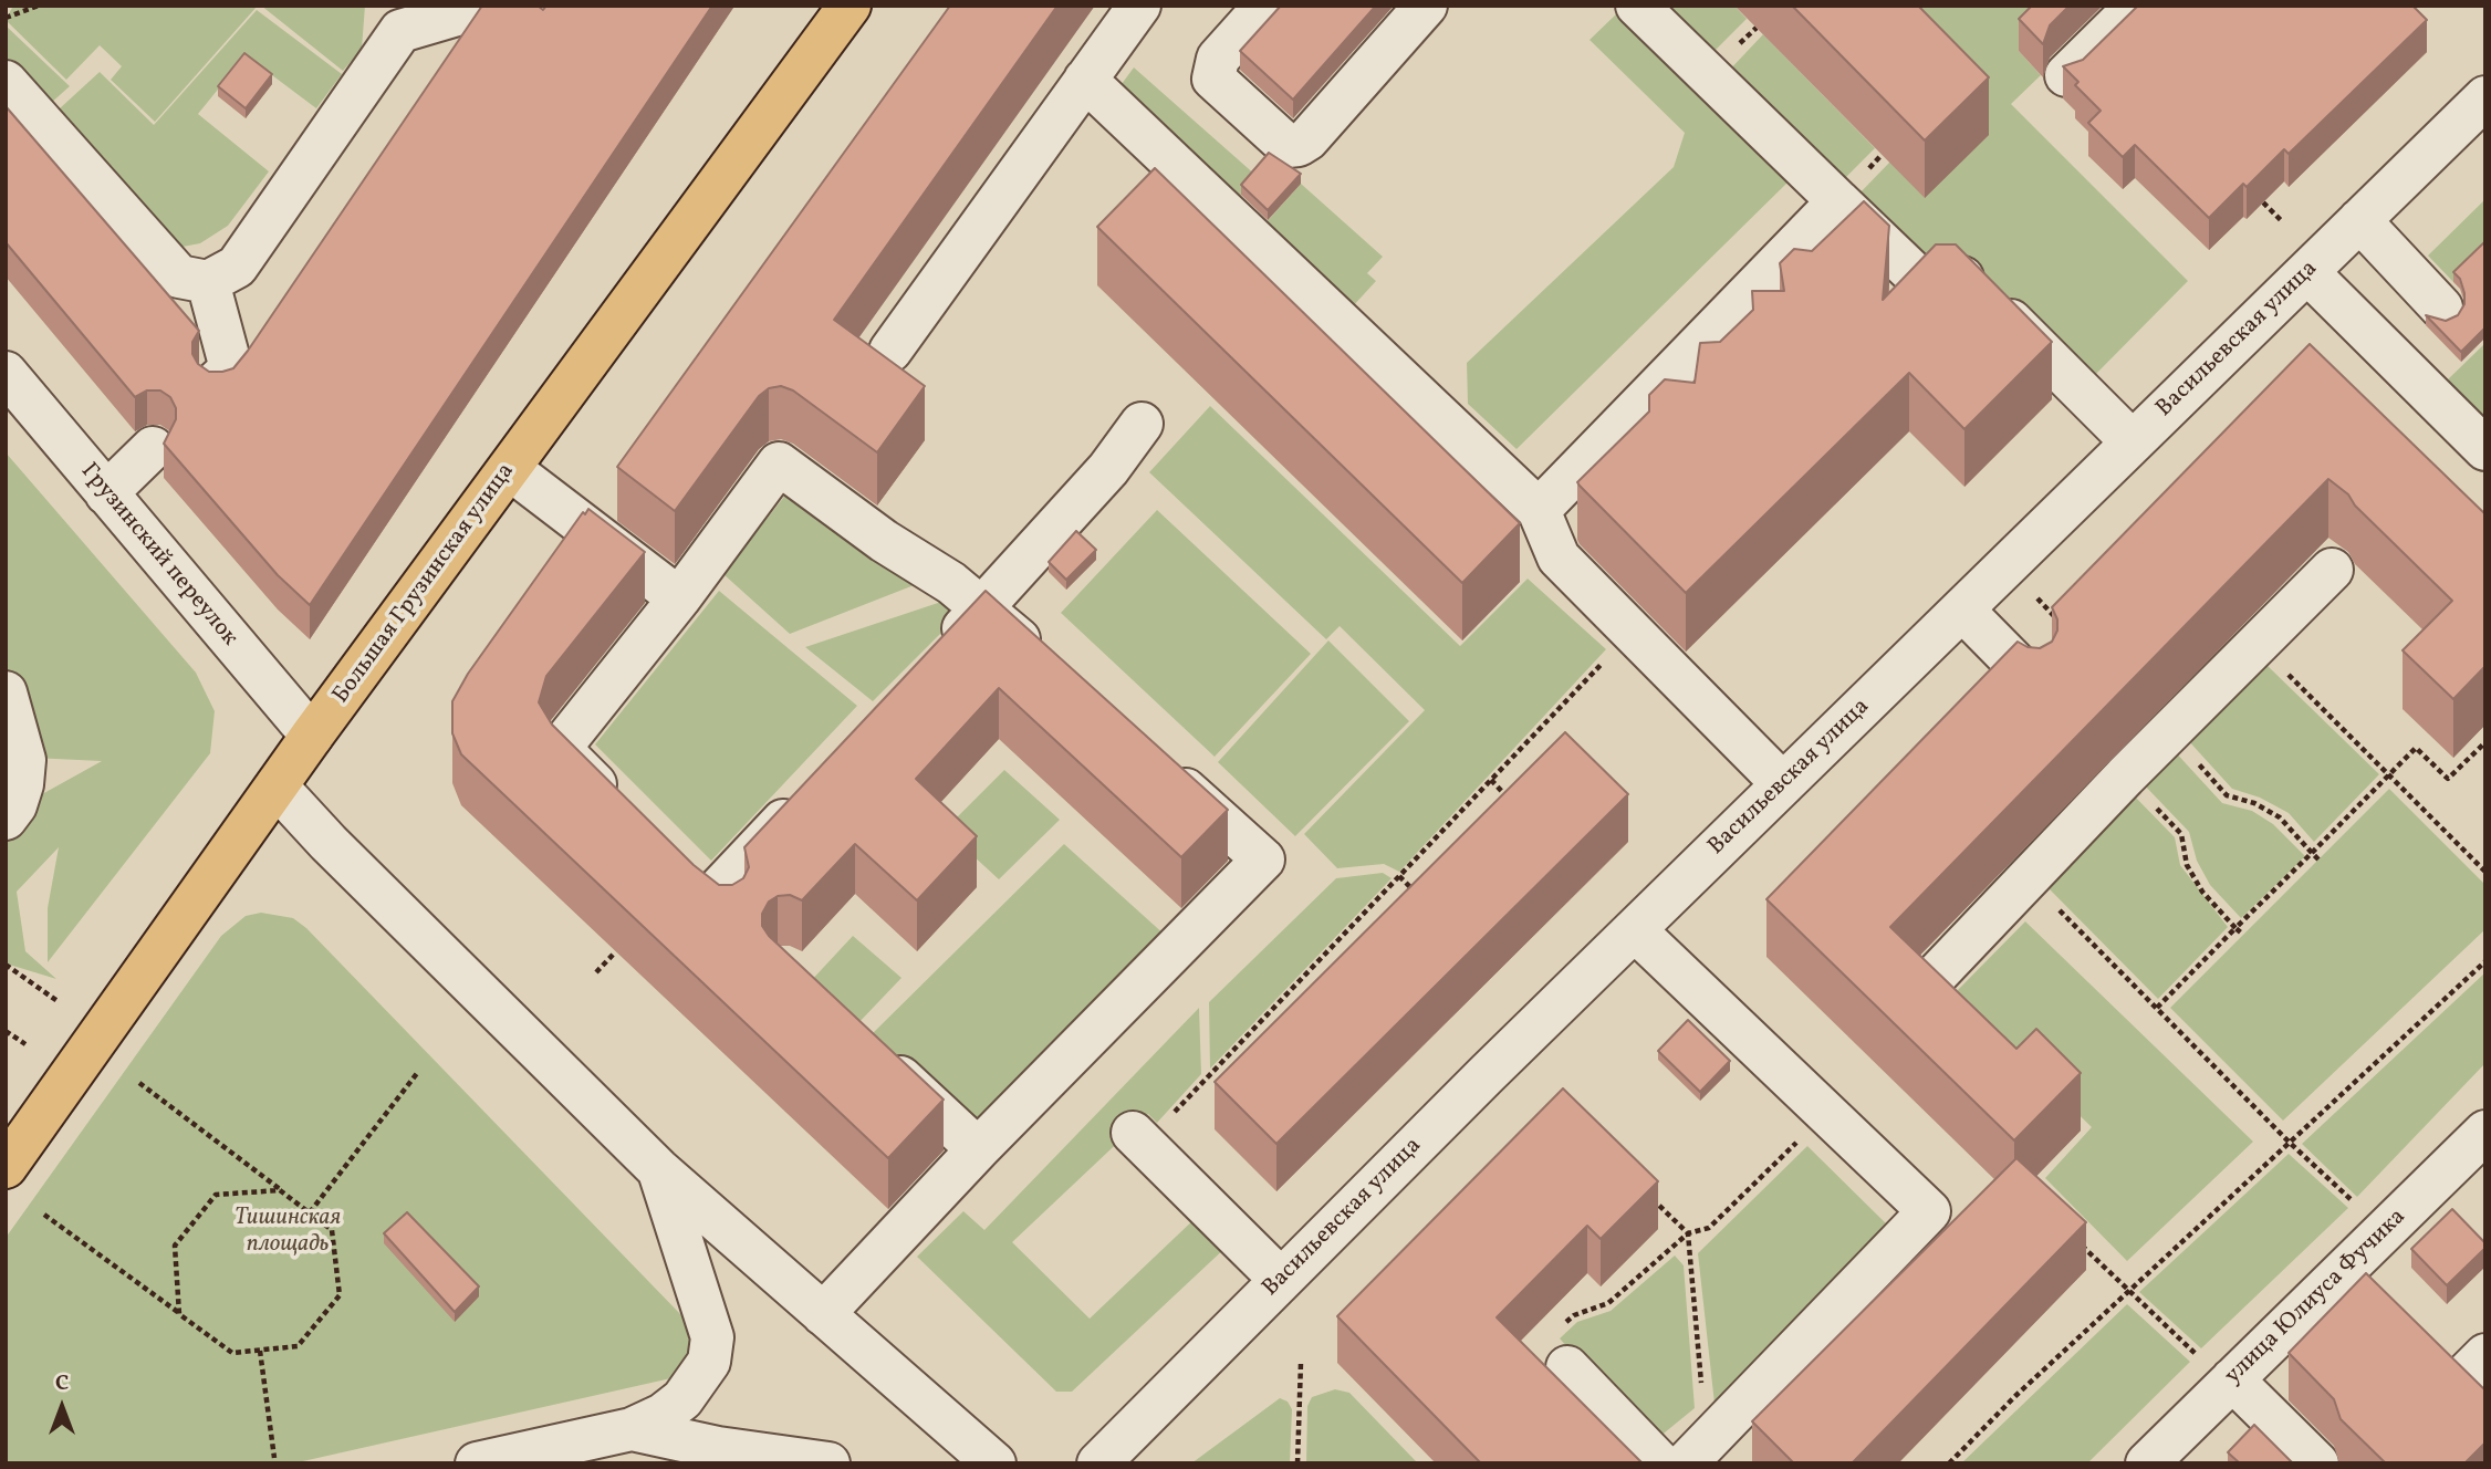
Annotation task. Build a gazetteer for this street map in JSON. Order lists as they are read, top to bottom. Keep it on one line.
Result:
{"streets":{"main road":["Большая Грузинская улица"],"street":["Васильевская улица","Грузинский переулок","улица Юлиуса Фучика"]},"crossings":[["Грузинский переулок","Большая Грузинская улица"]],"parks":["Тишинская площадь"],"north":"top"}
